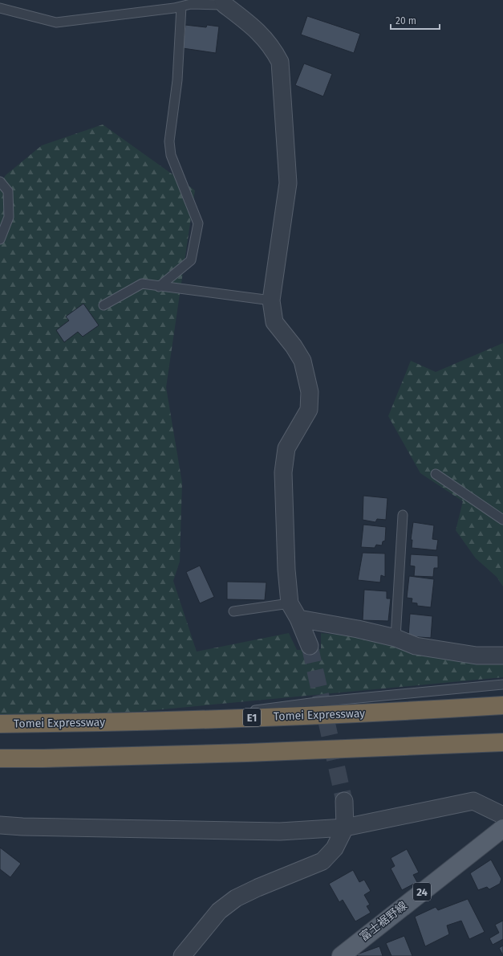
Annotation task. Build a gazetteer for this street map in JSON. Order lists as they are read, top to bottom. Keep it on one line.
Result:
{"streets":{"highway":["Tomei Expressway","E1"],"main road":["24","富士裾野線"]},"scale_bar":"20 m"}
